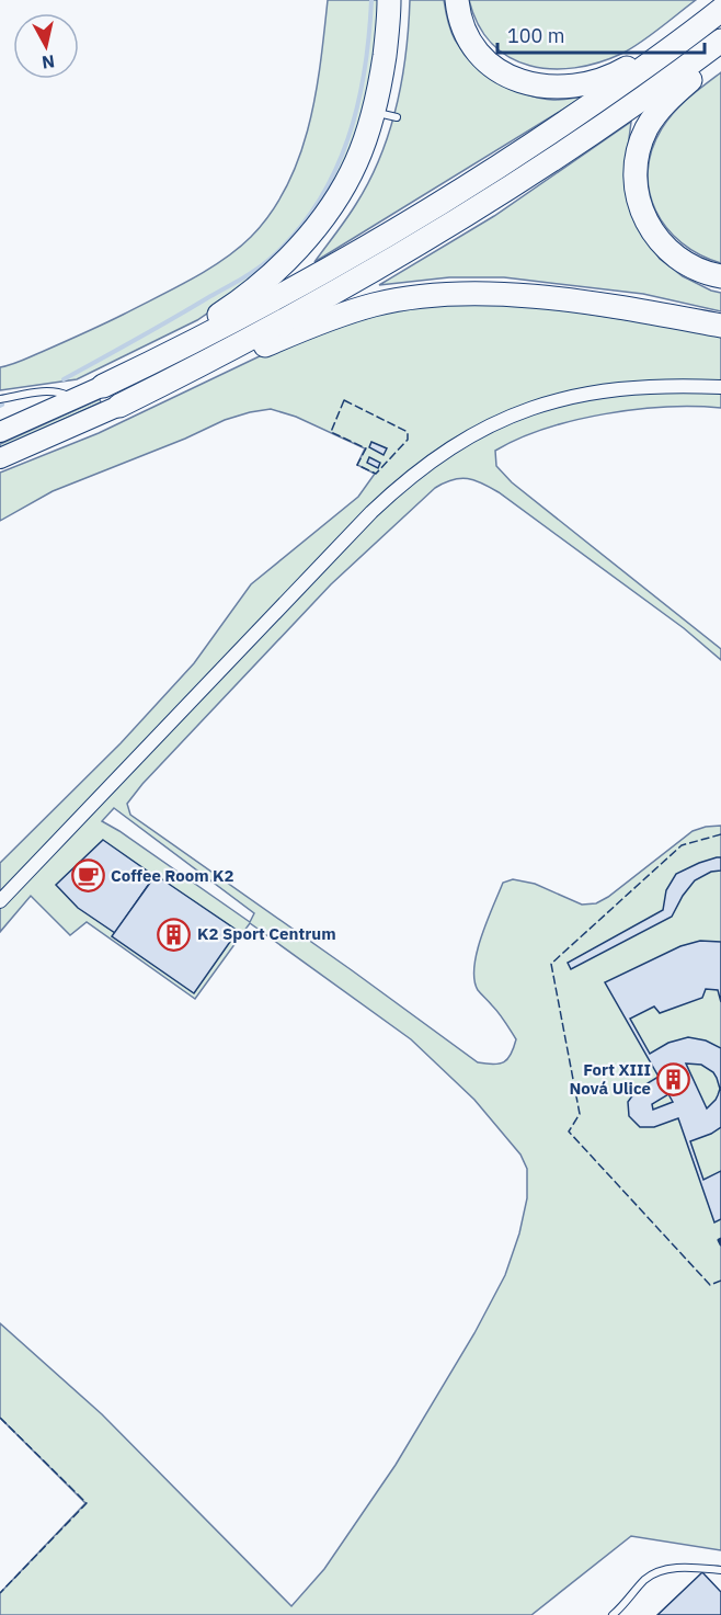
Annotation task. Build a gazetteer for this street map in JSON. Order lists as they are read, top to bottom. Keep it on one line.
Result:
{"places":{"cafe":["Coffee Room K2"],"building":["K2 Sport Centrum","Fort XIII Nová Ulice"]},"scale_bar":"100 m","north":"bottom"}
